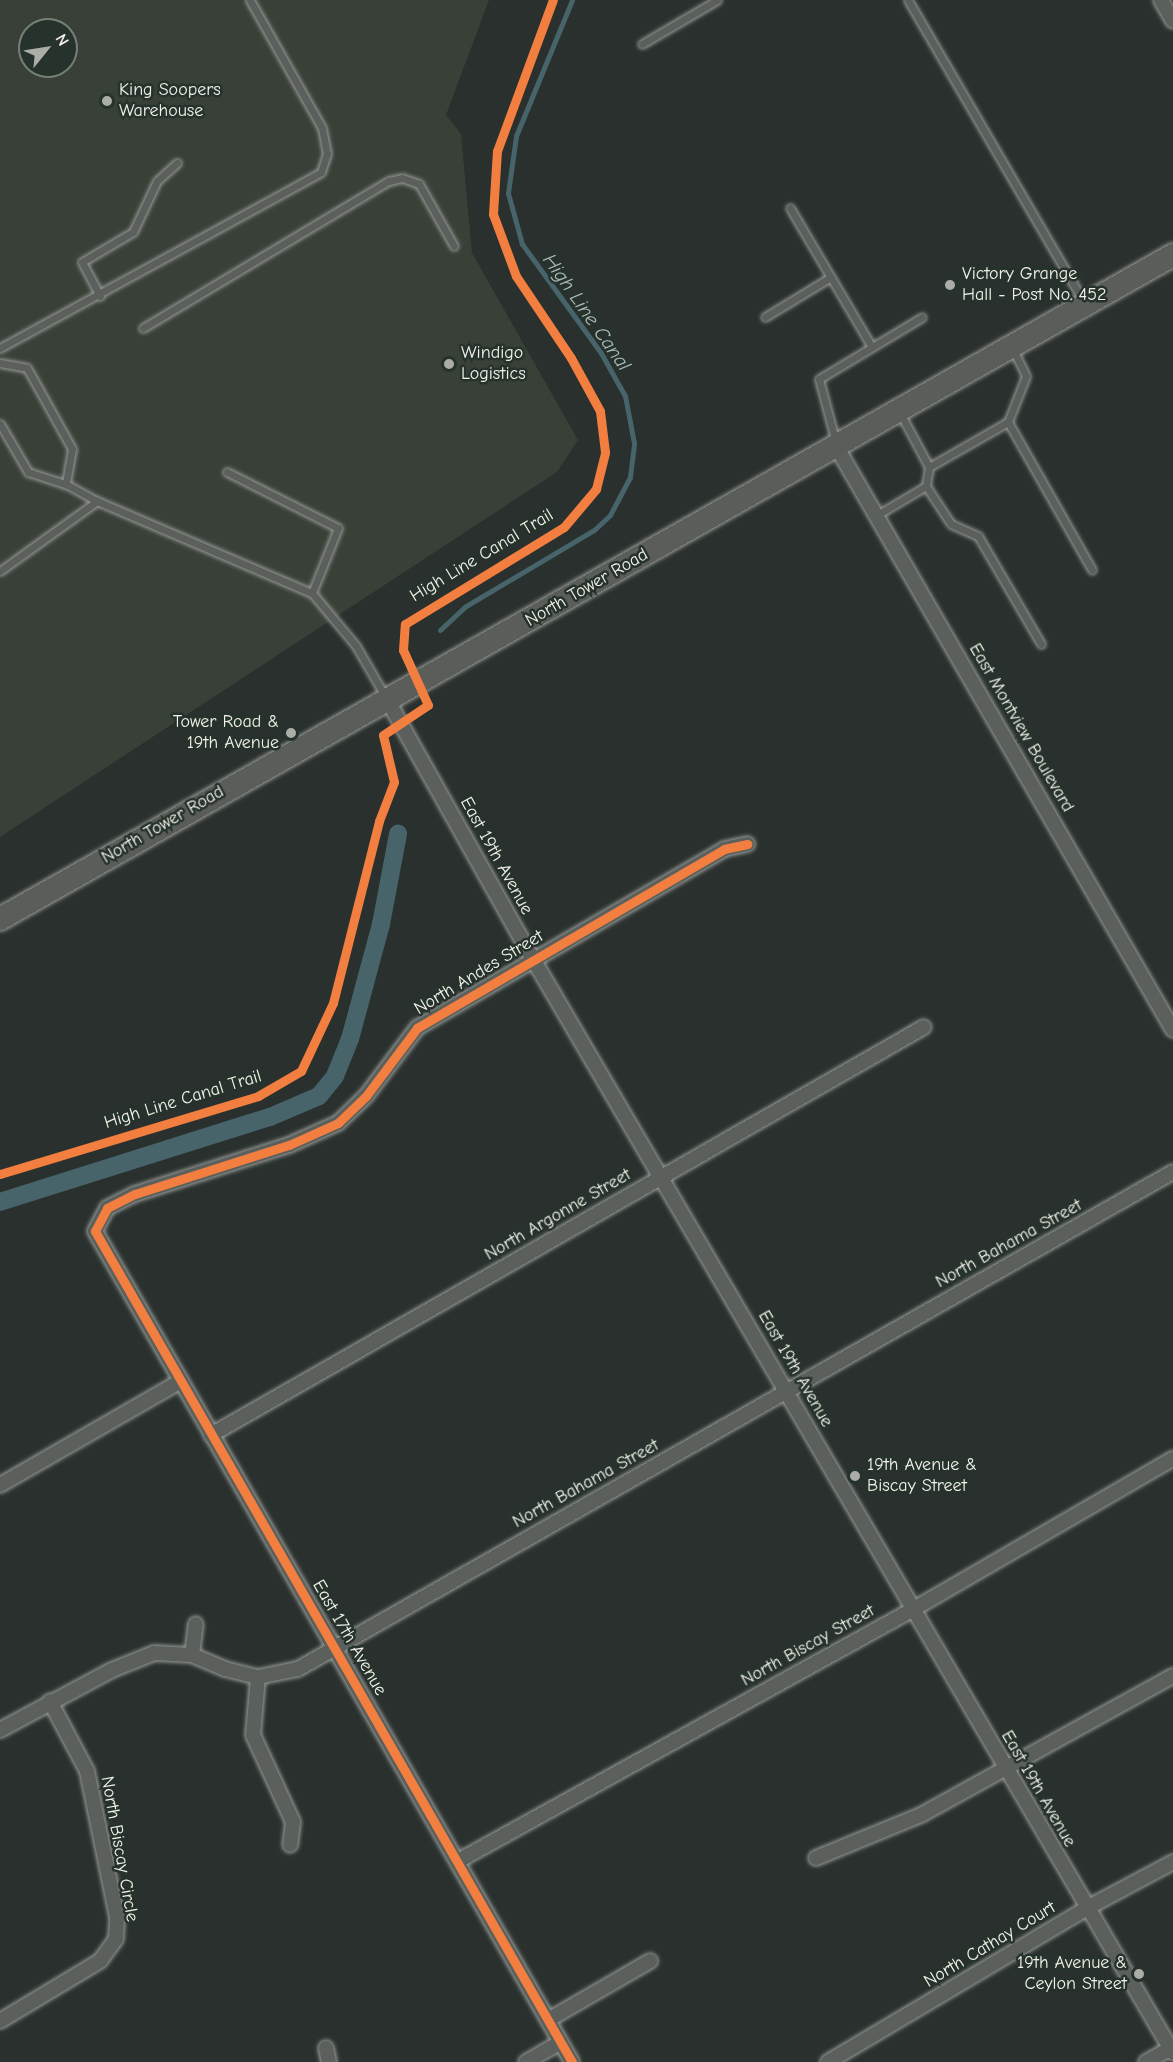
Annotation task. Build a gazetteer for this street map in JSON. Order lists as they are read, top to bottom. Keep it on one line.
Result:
{"streets":{"main road":["North Tower Road"],"street":["East Montview Boulevard","East 19th Avenue","North Andes Street","North Argonne Street","North Bahama Street","East 17th Avenue","North Biscay Street","North Biscay Circle","North Cathay Court"],"cycle path":["High Line Canal Trail"]},"crossings":[["North Tower Road","East Montview Boulevard"],["North Tower Road","East 19th Avenue"],["East 19th Avenue","North Andes Street"],["East 19th Avenue","North Argonne Street"],["East 19th Avenue","North Bahama Street"],["East 19th Avenue","North Biscay Street"],["East 19th Avenue","North Cathay Court"],["North Andes Street","East 17th Avenue"],["North Argonne Street","East 17th Avenue"],["North Bahama Street","East 17th Avenue"],["North Bahama Street","North Biscay Circle"],["East 17th Avenue","North Biscay Street"]],"water":["High Line Canal"],"places":["King Soopers Warehouse","Victory Grange Hall - Post No. 452","Windigo Logistics","Tower Road & 19th Avenue","19th Avenue & Biscay Street","19th Avenue & Ceylon Street"],"north":"top right"}
